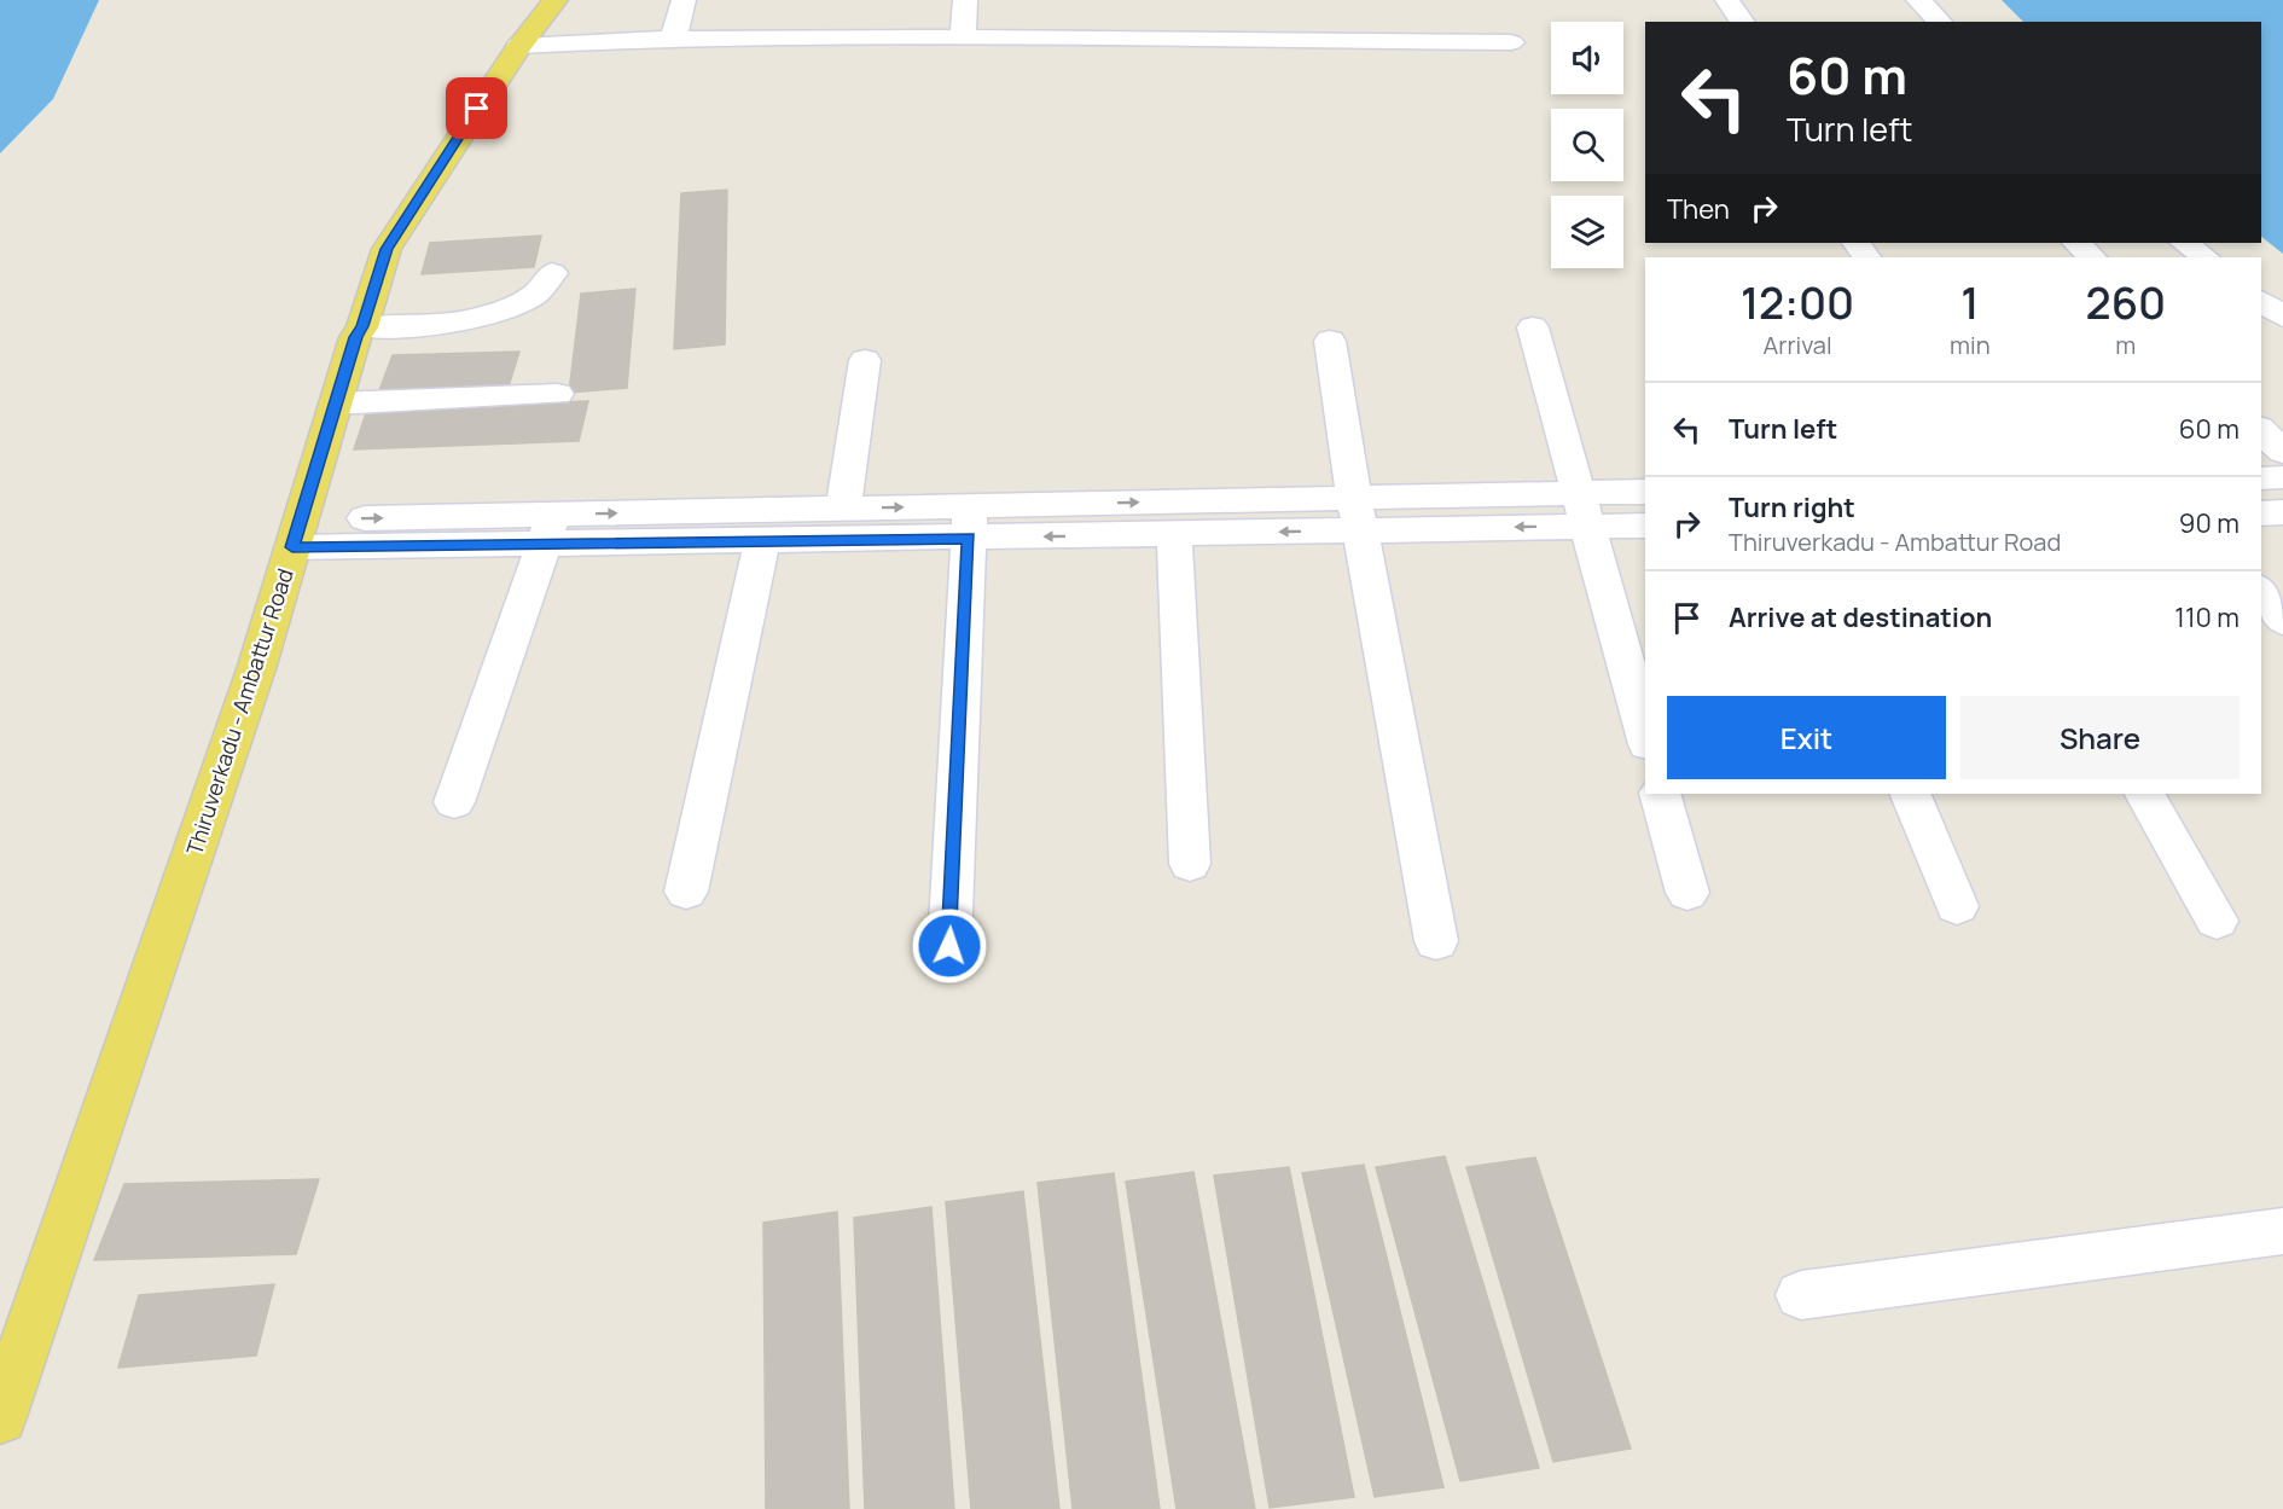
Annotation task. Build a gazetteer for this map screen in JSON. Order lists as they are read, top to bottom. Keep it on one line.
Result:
{"streets":{"main road":["Thiruverkadu - Ambattur Road"]},"page":{"turn":["60 m","Turn left"],"then":"Then","eta":["12:00","Arrival","1","min","260","m"],"list":[{"name":"Turn left","value":"60 m"},{"name":"Turn right","note":"Thiruverkadu - Ambattur Road","value":"90 m"},{"name":"Arrive at destination","value":"110 m"}],"buttons":["Exit","Share"]}}
